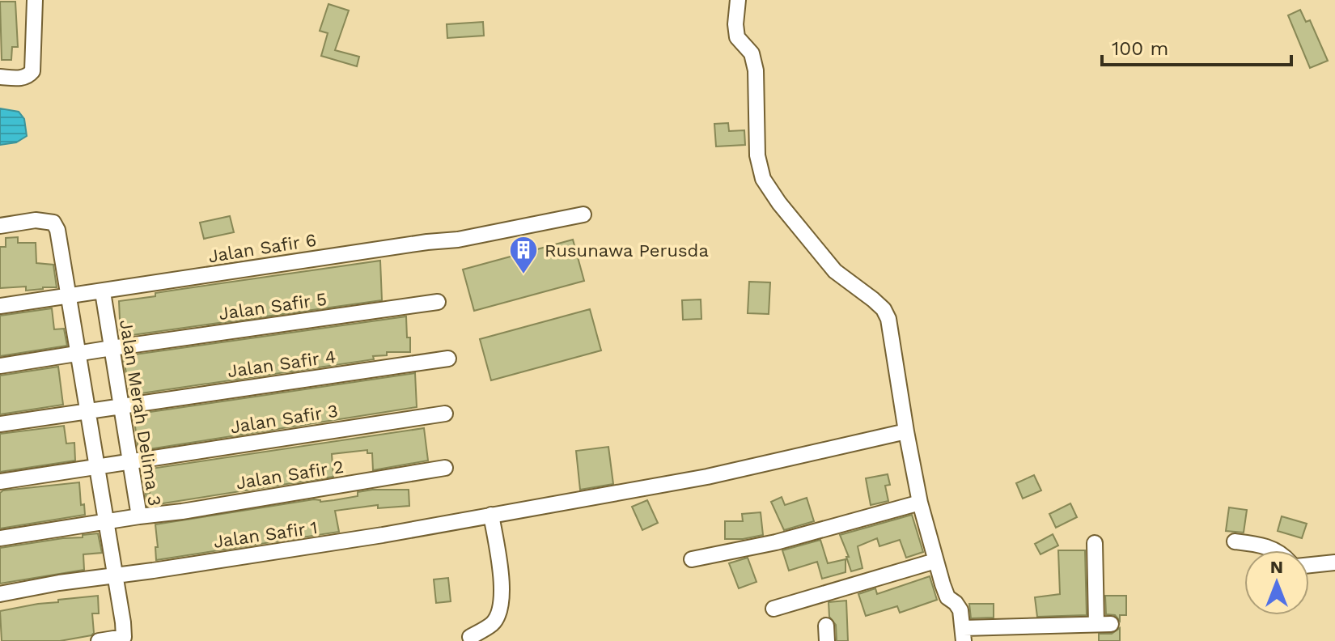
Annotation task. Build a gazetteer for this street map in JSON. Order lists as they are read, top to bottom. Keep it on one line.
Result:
{"streets":{"street":["Jalan Safir 6","Jalan Safir 5","Jalan Safir 4","Jalan Merah Delima 3","Jalan Safir 3","Jalan Safir 2","Jalan Safir 1"]},"crossings":[["Jalan Safir 6","Jalan Merah Delima 3"],["Jalan Safir 5","Jalan Merah Delima 3"],["Jalan Safir 4","Jalan Merah Delima 3"],["Jalan Merah Delima 3","Jalan Safir 3"],["Jalan Merah Delima 3","Jalan Safir 2"]],"places":{"building":["Rusunawa Perusda"]},"scale_bar":"100 m","north":"top"}
